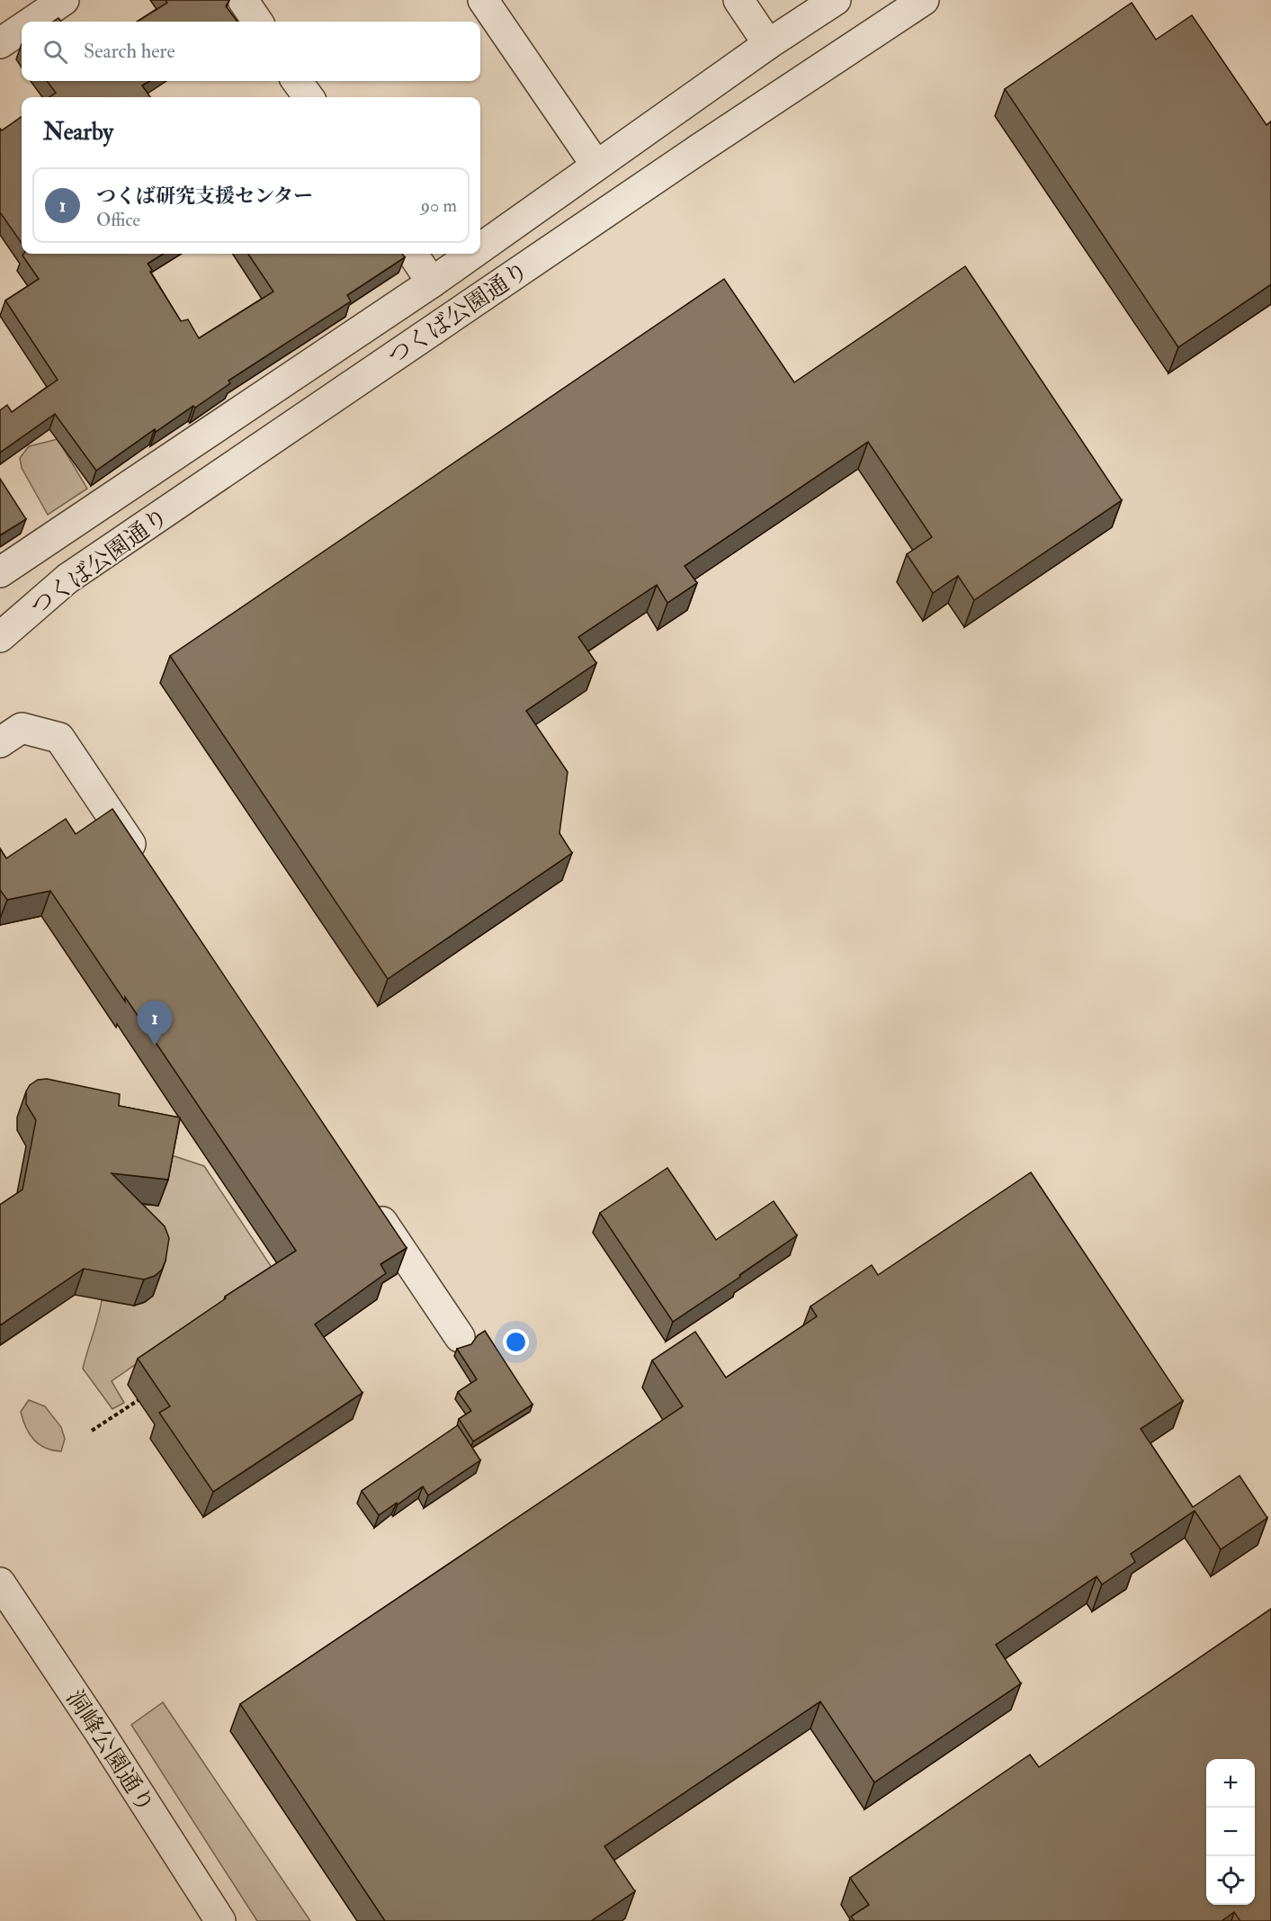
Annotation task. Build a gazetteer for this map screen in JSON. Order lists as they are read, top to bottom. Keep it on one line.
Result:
{"streets":{"street":["つくば公園通り","洞峰公園通り"]},"page":{"search":"Search here","heading":"Nearby","list":[{"mark":"1","name":"つくば研究支援センター","note":"Office","value":"90 m"}],"pins":"1","map_buttons":["+","−"]}}
